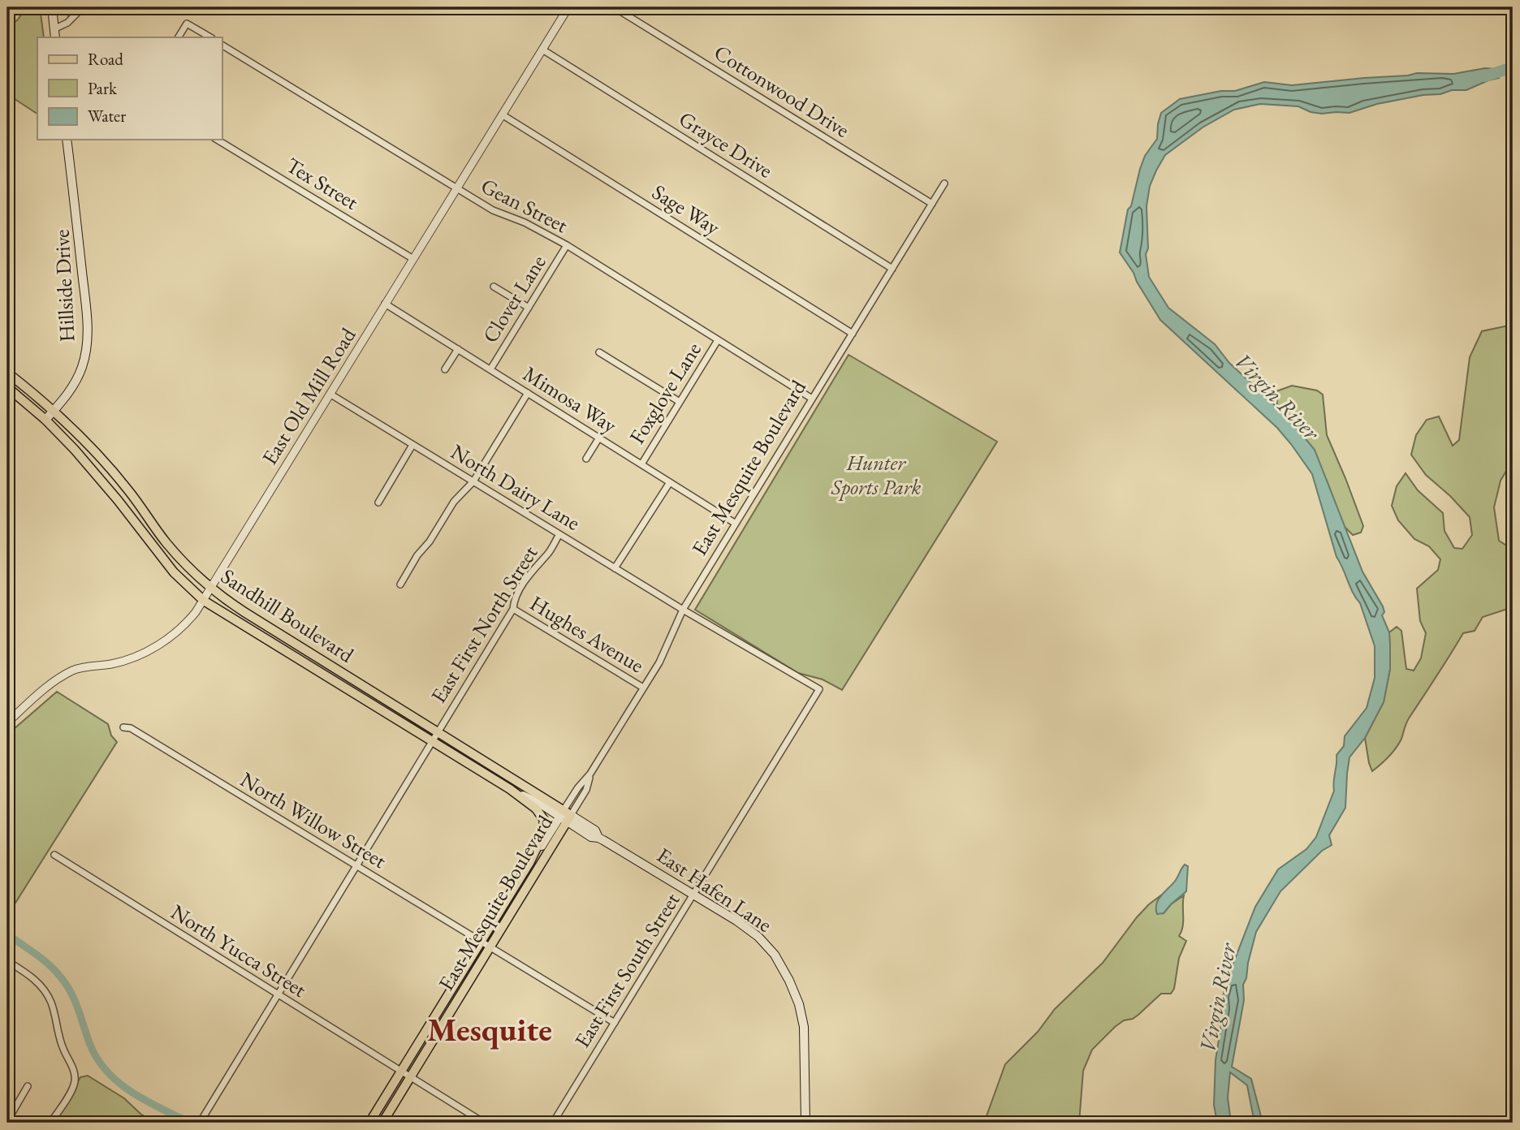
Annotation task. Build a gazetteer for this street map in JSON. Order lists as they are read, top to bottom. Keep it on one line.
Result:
{"streets":{"main road":["Hillside Drive","East Mesquite Boulevard","Sandhill Boulevard","East Hafen Lane"],"street":["Cottonwood Drive","Grayce Drive","Tex Street","Gean Street","Sage Way","Clover Lane","Foxglove Lane","East Old Mill Road","Mimosa Way","North Dairy Lane","East First North Street","Hughes Avenue","North Willow Street","North Yucca Street","East First South Street"]},"crossings":[["Cottonwood Drive","East Mesquite Boulevard"],["Grayce Drive","East Old Mill Road"],["Grayce Drive","East Mesquite Boulevard"],["Tex Street","East Old Mill Road"],["Gean Street","Clover Lane"],["Gean Street","Foxglove Lane"],["Gean Street","East Old Mill Road"],["Gean Street","East Mesquite Boulevard"],["Sage Way","East Old Mill Road"],["Sage Way","East Mesquite Boulevard"],["Hillside Drive","Sandhill Boulevard"],["Clover Lane","Mimosa Way"],["Foxglove Lane","Mimosa Way"],["East Old Mill Road","Mimosa Way"],["East Old Mill Road","North Dairy Lane"],["East Old Mill Road","Sandhill Boulevard"],["Mimosa Way","East Mesquite Boulevard"],["East Mesquite Boulevard","North Dairy Lane"],["East Mesquite Boulevard","Sandhill Boulevard"],["East Mesquite Boulevard","Hughes Avenue"],["East Mesquite Boulevard","North Willow Street"],["East Mesquite Boulevard","East Hafen Lane"],["East Mesquite Boulevard","North Yucca Street"],["North Dairy Lane","East First North Street"],["North Dairy Lane","East First South Street"],["Sandhill Boulevard","East First North Street"],["Sandhill Boulevard","East Hafen Lane"],["East First North Street","Hughes Avenue"],["East First North Street","North Willow Street"],["East First North Street","North Yucca Street"],["North Willow Street","East First South Street"],["East Hafen Lane","East First South Street"]],"districts":["Mesquite"],"water":["Virgin River"],"parks":["Hunter Sports Park"],"legend":["Road","Park","Water"]}
